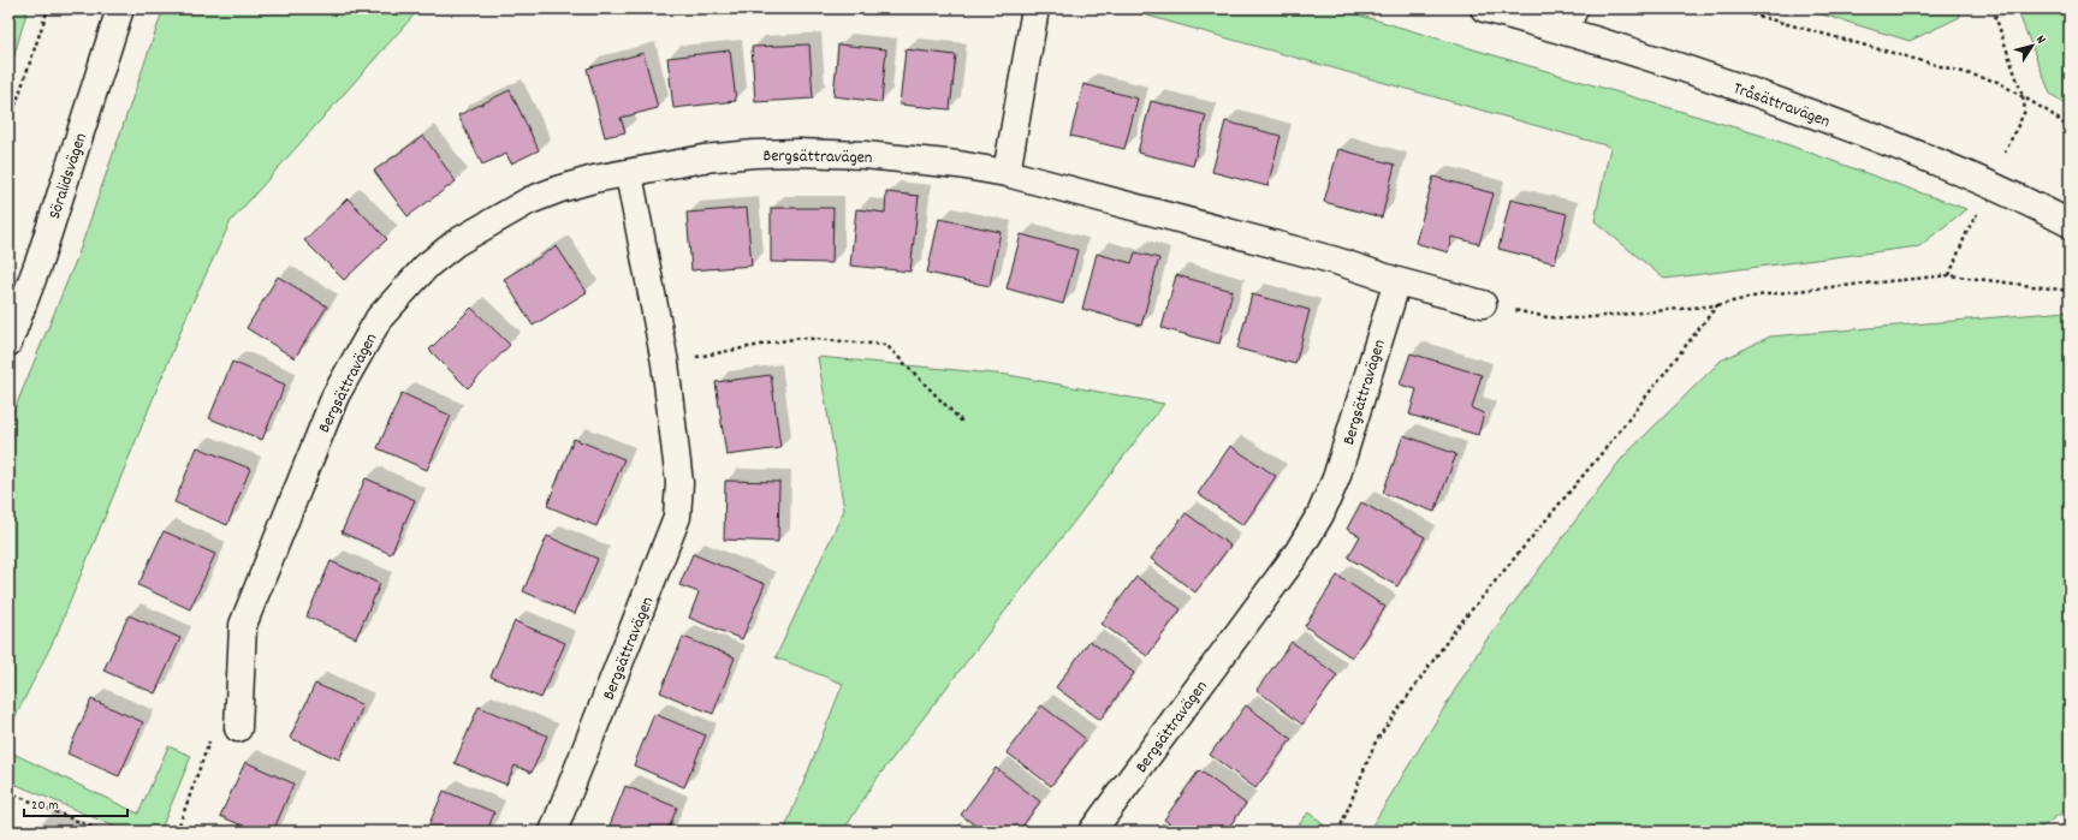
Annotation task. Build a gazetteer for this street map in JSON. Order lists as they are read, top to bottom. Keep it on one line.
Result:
{"streets":{"street":["Tråsättravägen","Bergsättravägen","Söralidsvägen"]},"scale_bar":"20 m","north":"top right"}
